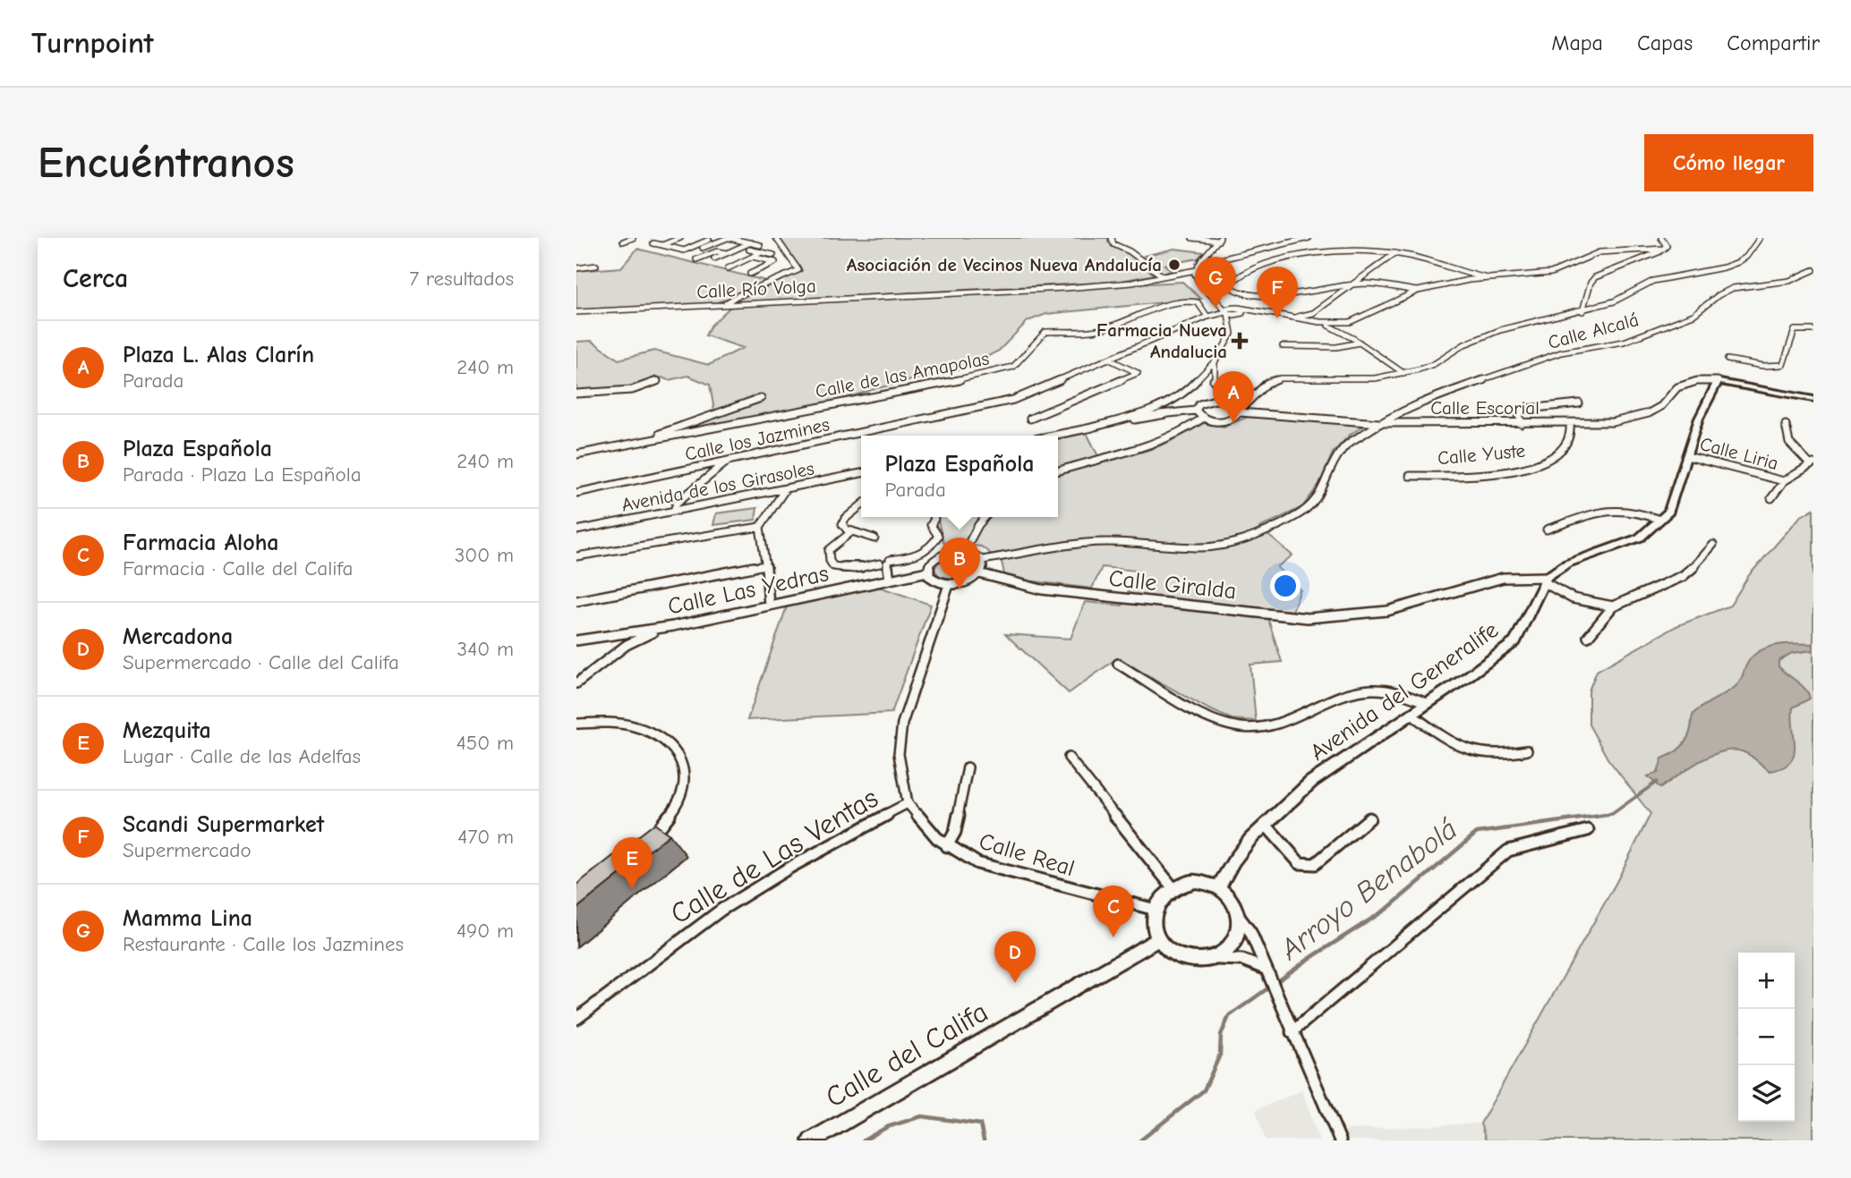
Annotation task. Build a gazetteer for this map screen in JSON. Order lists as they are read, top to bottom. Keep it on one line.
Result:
{"streets":{"street":["Calle Río Volga","Calle Alcalá","Calle de las Amapolas","Calle Escorial","Calle los Jazmines","Calle Liria","Calle Yuste","Avenida de los Girasoles","Calle Giralda","Calle Las Yedras","Avenida del Generalife","Calle Real","Calle de Las Ventas","Calle del Califa"]},"crossings":[["Calle Alcalá","Calle Escorial"],["Calle Alcalá","Calle Giralda"],["Calle Alcalá","Calle Las Yedras"],["Calle Alcalá","Calle Real"],["Calle de las Amapolas","Calle los Jazmines"],["Calle Escorial","Calle Yuste"],["Calle Giralda","Calle Las Yedras"],["Calle Giralda","Avenida del Generalife"],["Calle Giralda","Calle Real"],["Calle Las Yedras","Calle Real"],["Avenida del Generalife","Calle Real"],["Avenida del Generalife","Calle del Califa"],["Calle Real","Calle de Las Ventas"],["Calle Real","Calle del Califa"]],"water":["Arroyo Benabolá"],"places":{"other":["Asociación de Vecinos Nueva Andalucía"],"health":["Farmacia Nueva Andalucia"]},"page":{"header":"Turnpoint","nav":["Mapa","Capas","Compartir"],"buttons":"Cómo llegar","title":"Encuéntranos","heading":["Cerca","7 resultados"],"pins":["G","F","A","B","E","C","D"],"list":[{"mark":"A","name":"Plaza L. Alas Clarín","note":"Parada","value":"240 m"},{"mark":"B","name":"Plaza Española","note":"Parada · Plaza La Española","value":"240 m"},{"mark":"C","name":"Farmacia Aloha","note":"Farmacia · Calle del Califa","value":"300 m"},{"mark":"D","name":"Mercadona","note":"Supermercado · Calle del Califa","value":"340 m"},{"mark":"E","name":"Mezquita","note":"Lugar · Calle de las Adelfas","value":"450 m"},{"mark":"F","name":"Scandi Supermarket","note":"Supermercado","value":"470 m"},{"mark":"G","name":"Mamma Lina","note":"Restaurante · Calle los Jazmines","value":"490 m"}],"popup":["Plaza Española","Parada"],"map_buttons":["+","−"]}}
